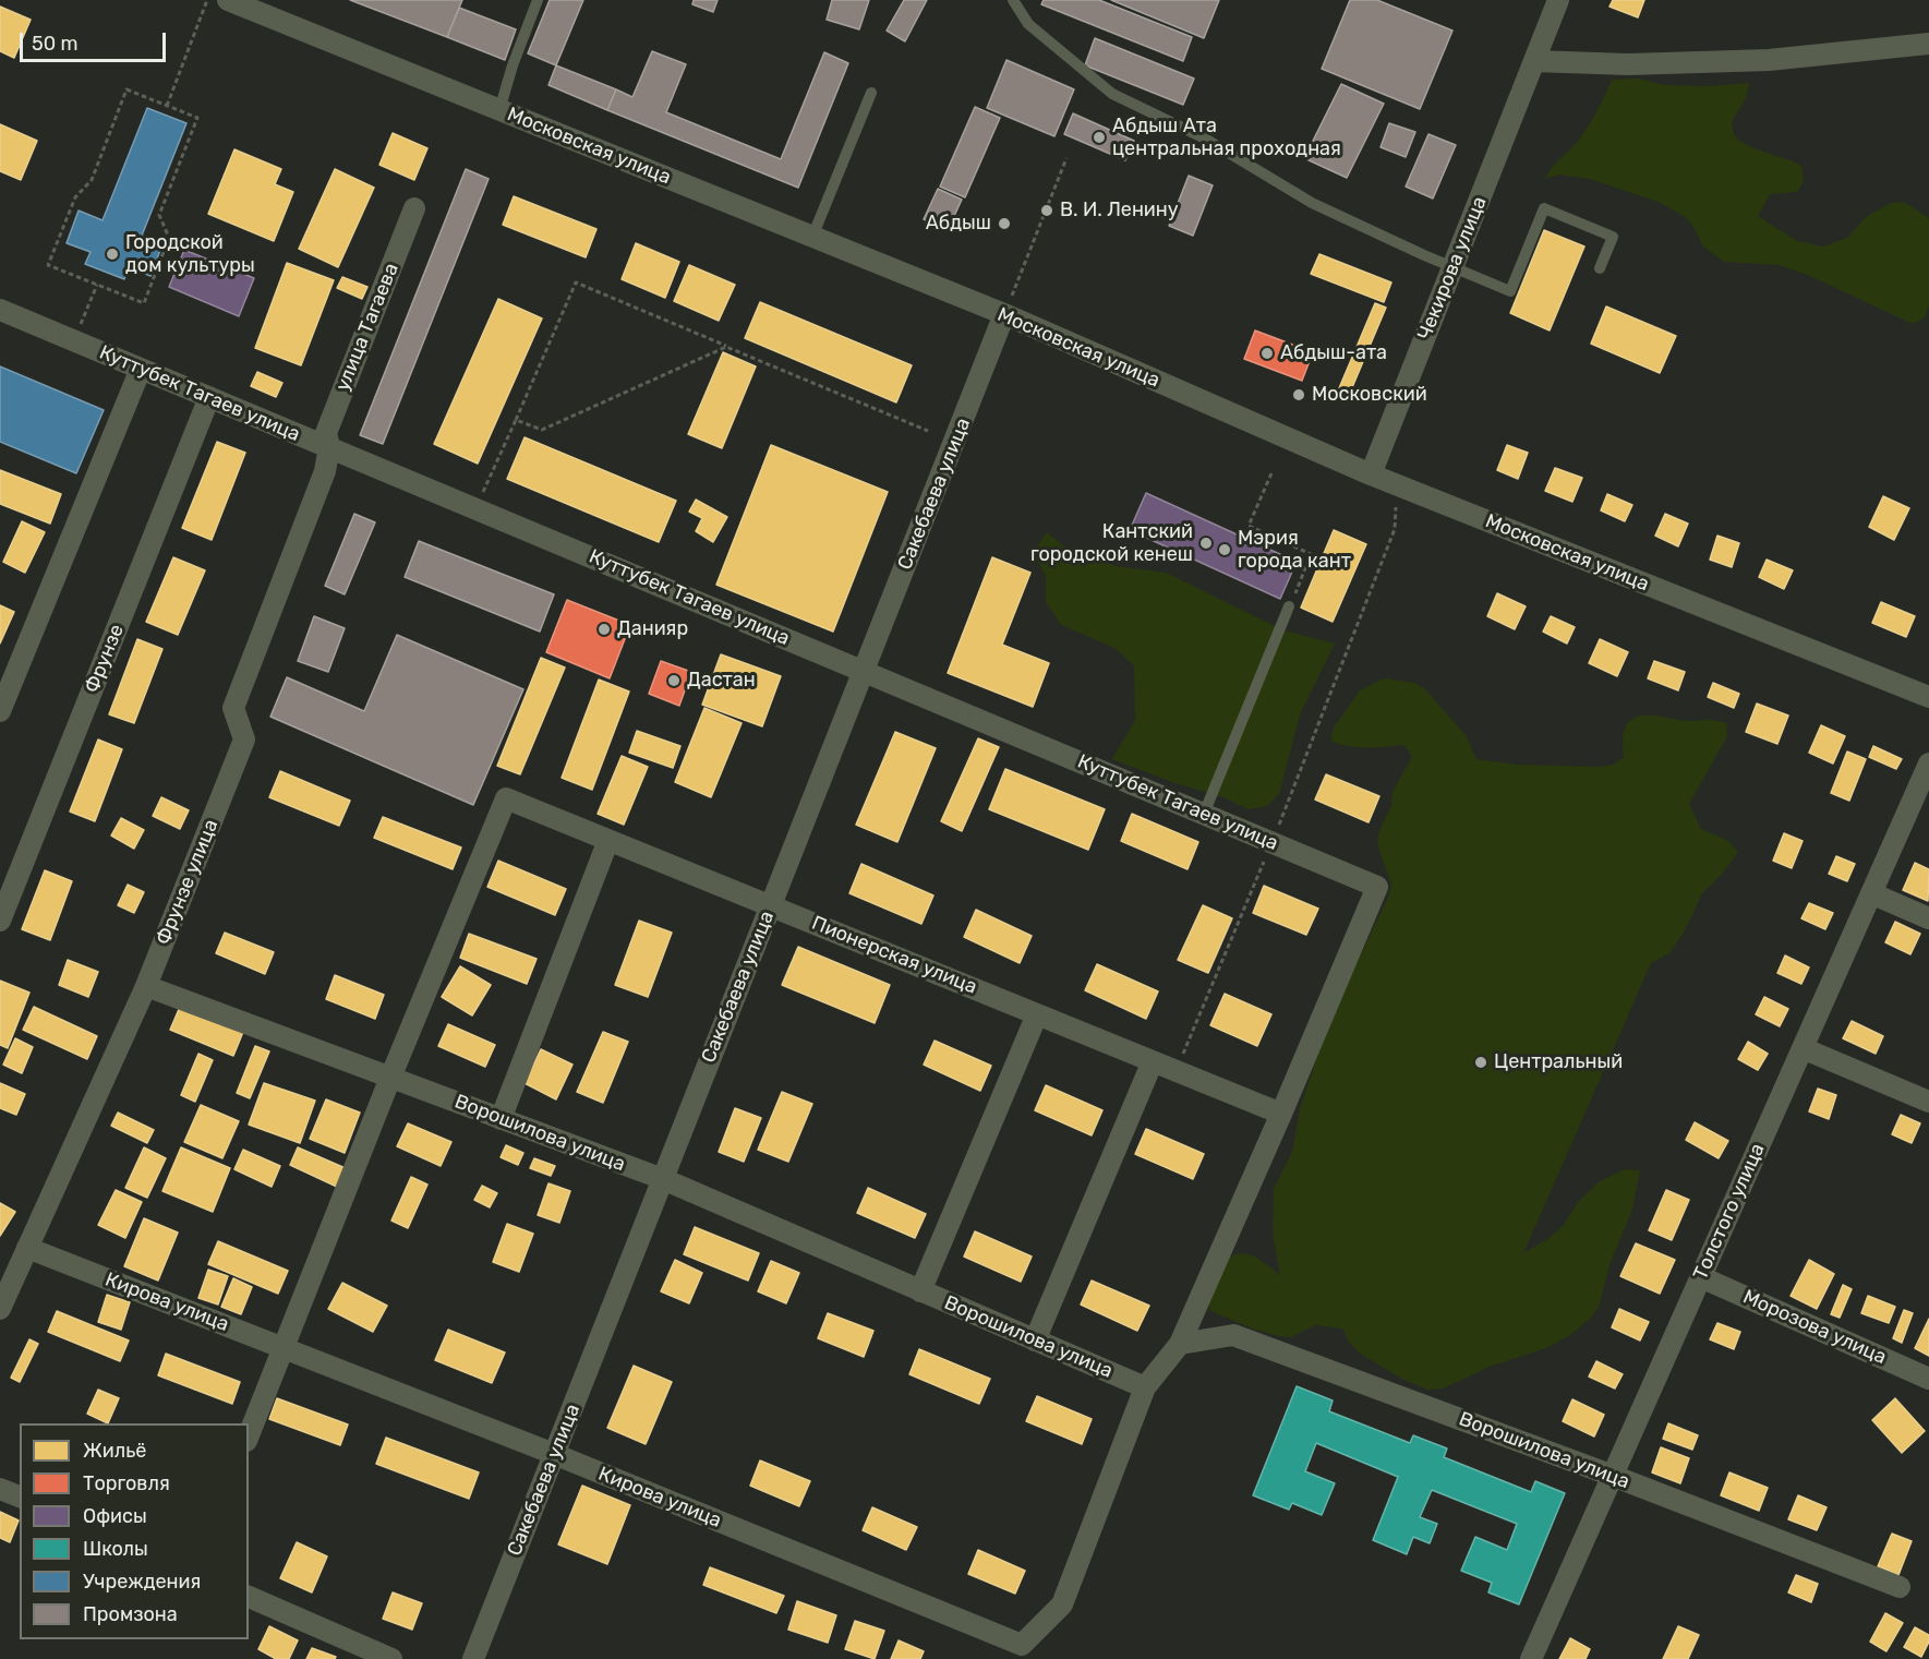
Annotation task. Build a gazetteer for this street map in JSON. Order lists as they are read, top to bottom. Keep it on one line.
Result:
{"streets":{"street":["Московская улица","Чекирова улица","улица Тагаева","Куттубек Тагаев улица","Сакебаева улица","Фрунзе","Фрунзе улица","Пионерская улица","Ворошилова улица","Толстого улица","Кирова улица","Морозова улица"]},"crossings":[["Московская улица","Чекирова улица"],["Московская улица","Сакебаева улица"],["улица Тагаева","Куттубек Тагаев улица"],["улица Тагаева","Фрунзе улица"],["Куттубек Тагаев улица","Сакебаева улица"],["Куттубек Тагаев улица","Фрунзе"],["Куттубек Тагаев улица","Фрунзе улица"],["Куттубек Тагаев улица","Пионерская улица"],["Сакебаева улица","Пионерская улица"],["Сакебаева улица","Ворошилова улица"],["Сакебаева улица","Кирова улица"],["Фрунзе улица","Ворошилова улица"],["Фрунзе улица","Кирова улица"],["Пионерская улица","Ворошилова улица"],["Ворошилова улица","Толстого улица"],["Ворошилова улица","Кирова улица"],["Толстого улица","Морозова улица"]],"places":["Абдыш Ата центральная проходная","В. И. Ленину","Абдыш","Городской дом культуры","Абдыш-ата","Московский","Кантский городской кенеш","Мэрия города кант","Данияр","Дастан","Центральный"],"legend":["Жильё","Торговля","Офисы","Школы","Учреждения","Промзона"],"scale_bar":"50 m"}
